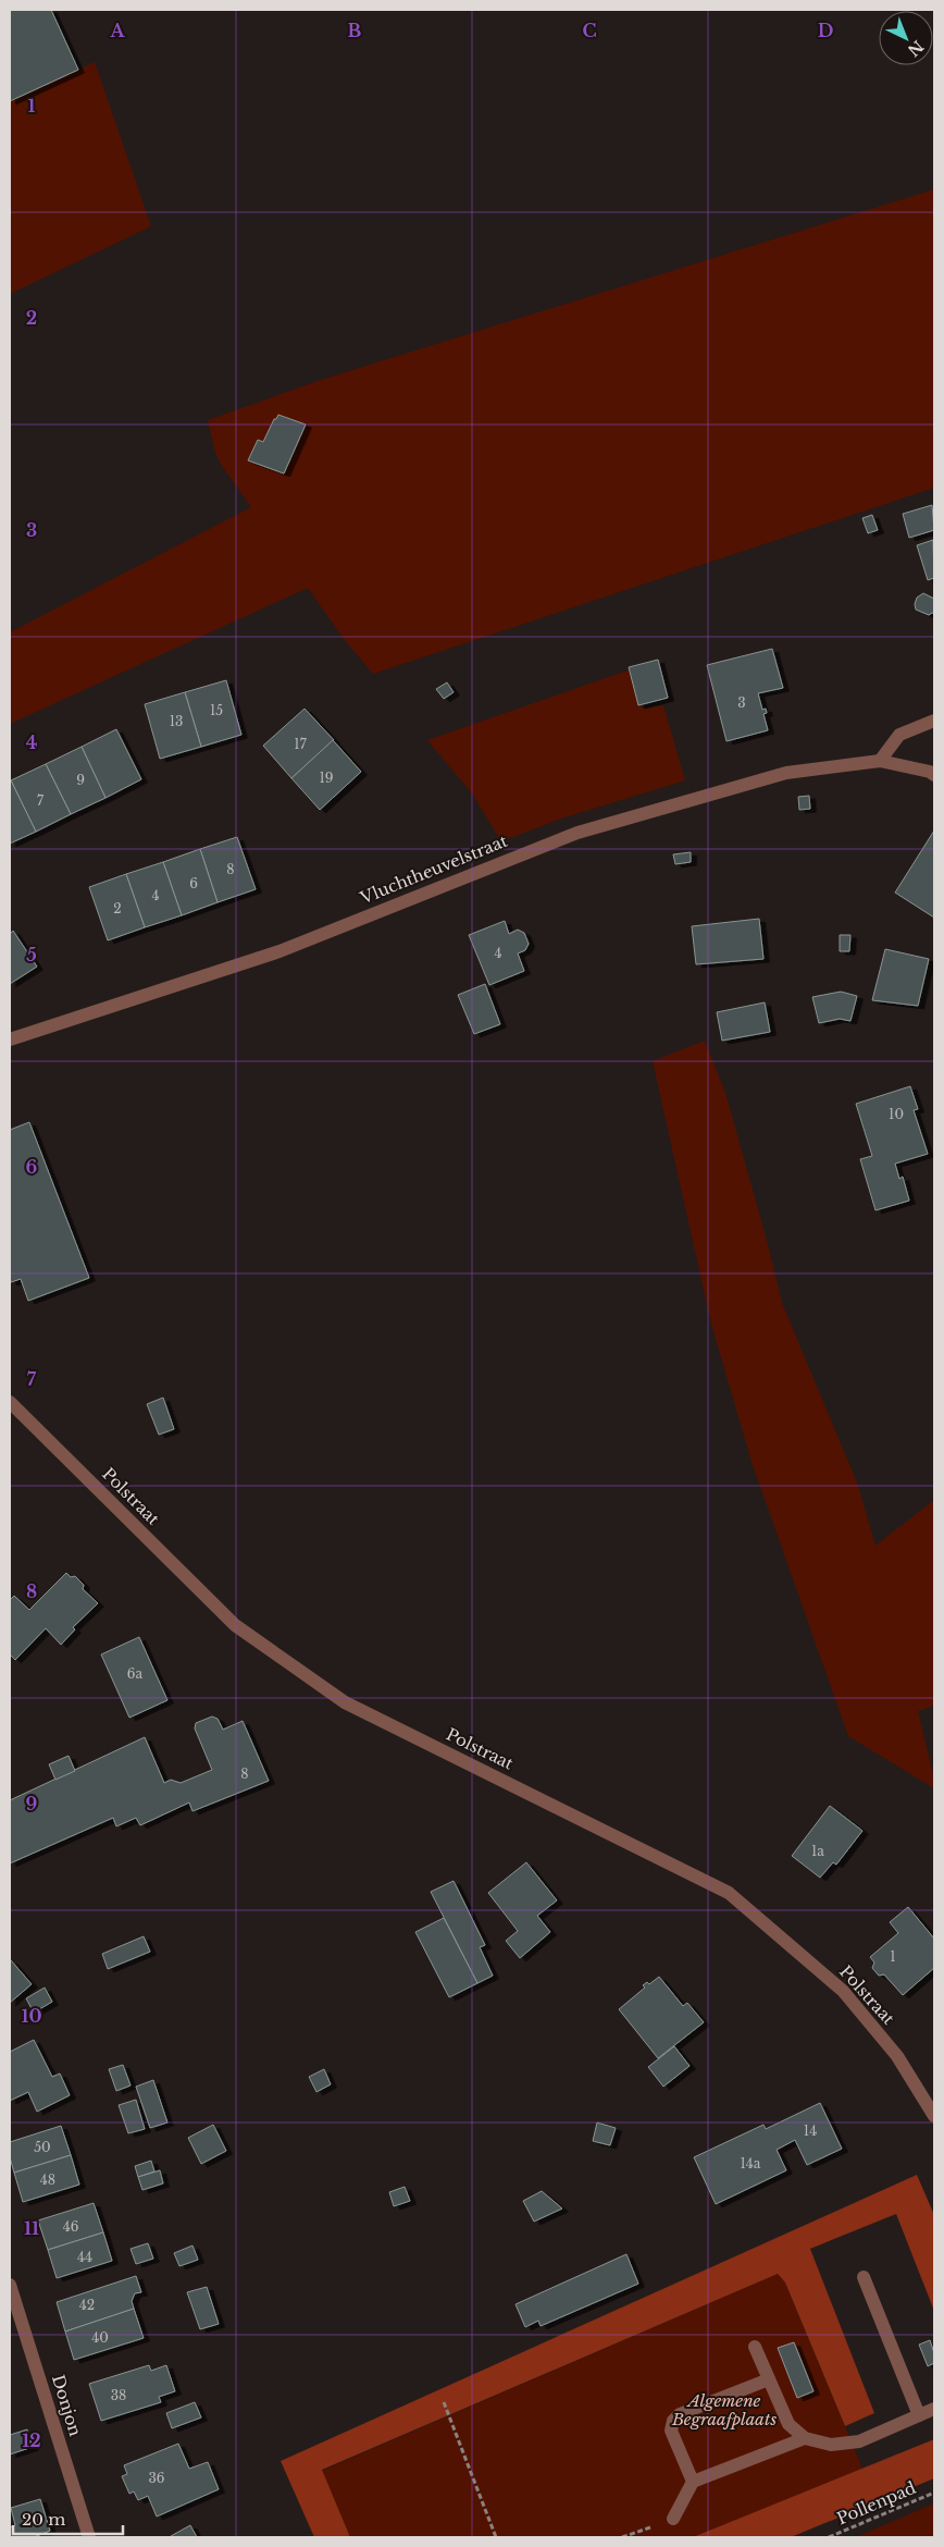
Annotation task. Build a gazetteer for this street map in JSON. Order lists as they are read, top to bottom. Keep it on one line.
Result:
{"streets":{"street":["Vluchtheuvelstraat","Polstraat","Donjon"],"path":["Pollenpad"]},"parks":["Algemene Begraafplaats"],"house_numbers":["3","15","13","17","19","9","7","8","6","4","2","4","10","6a","8","1a","1","14","50","14a","48","46","44","42","40","38","36"],"scale_bar":"20 m","north":"bottom right","grid":{"columns":["A","B","C","D"],"rows":["1","2","3","4","5","6","7","8","9","10","11","12"]}}
